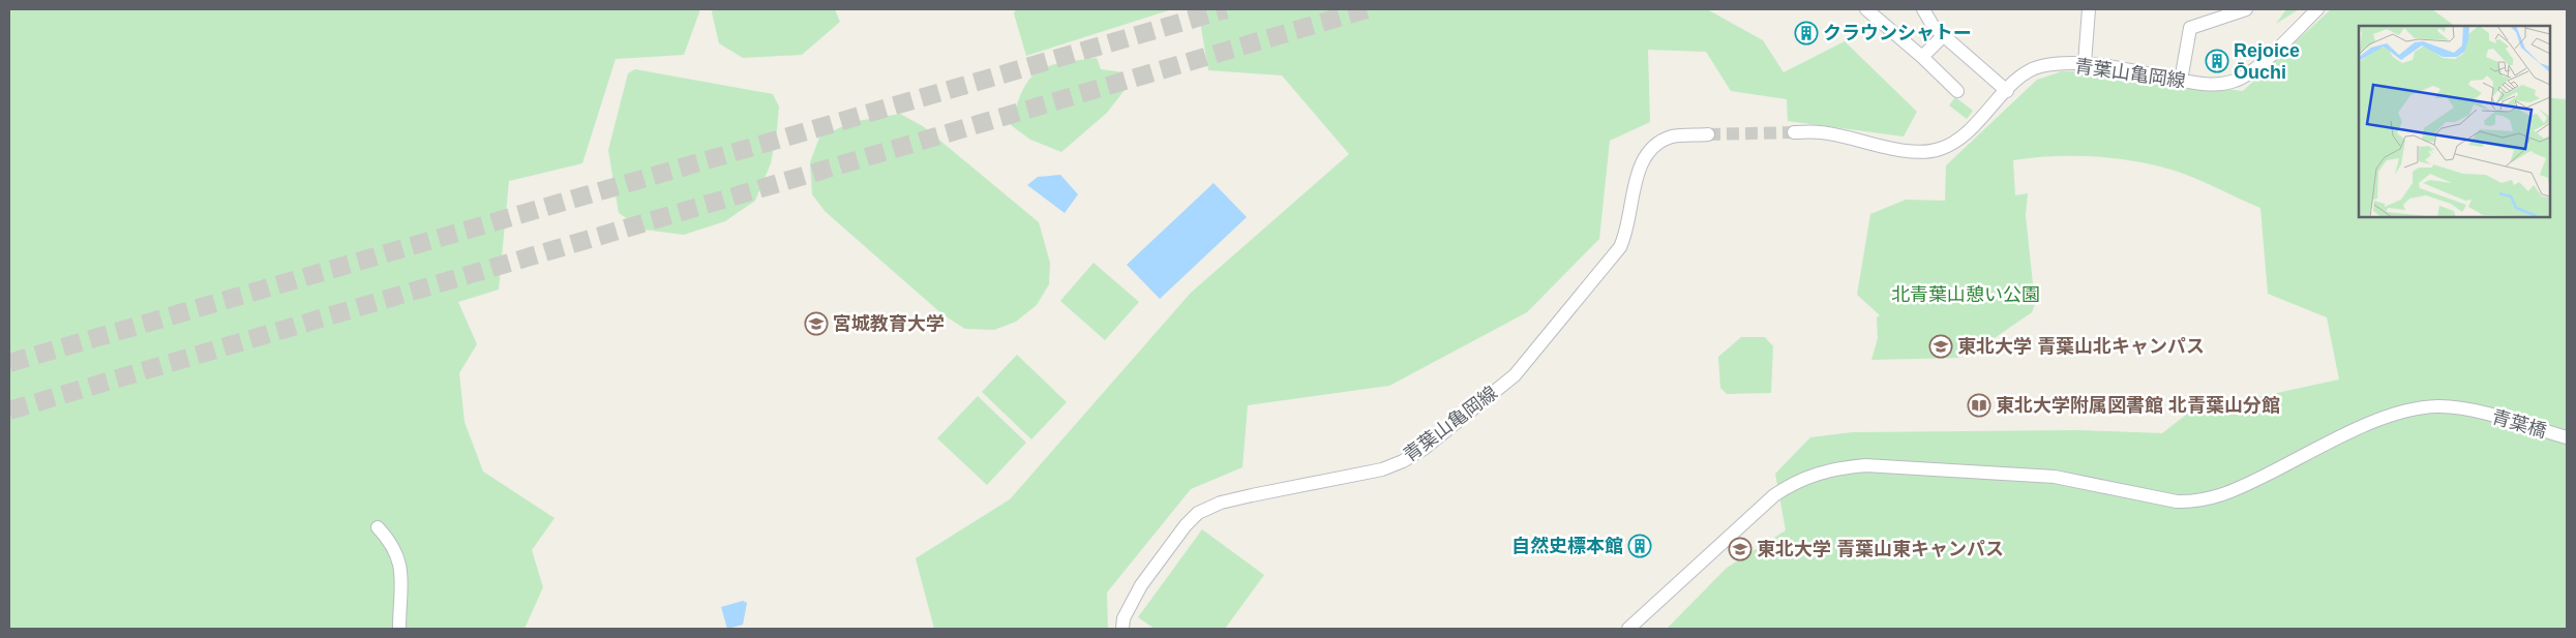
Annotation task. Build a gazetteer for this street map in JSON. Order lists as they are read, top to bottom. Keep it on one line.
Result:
{"streets":{"street":["青葉山亀岡線","青葉橋"]},"parks":["北青葉山憩い公園"],"places":{"building":["クラウンシャトー","Rejoice Ōuchi","自然史標本館"],"school or university":["宮城教育大学","東北大学 青葉山北キャンパス","東北大学 青葉山東キャンパス"],"library":["東北大学附属図書館 北青葉山分館"]}}
